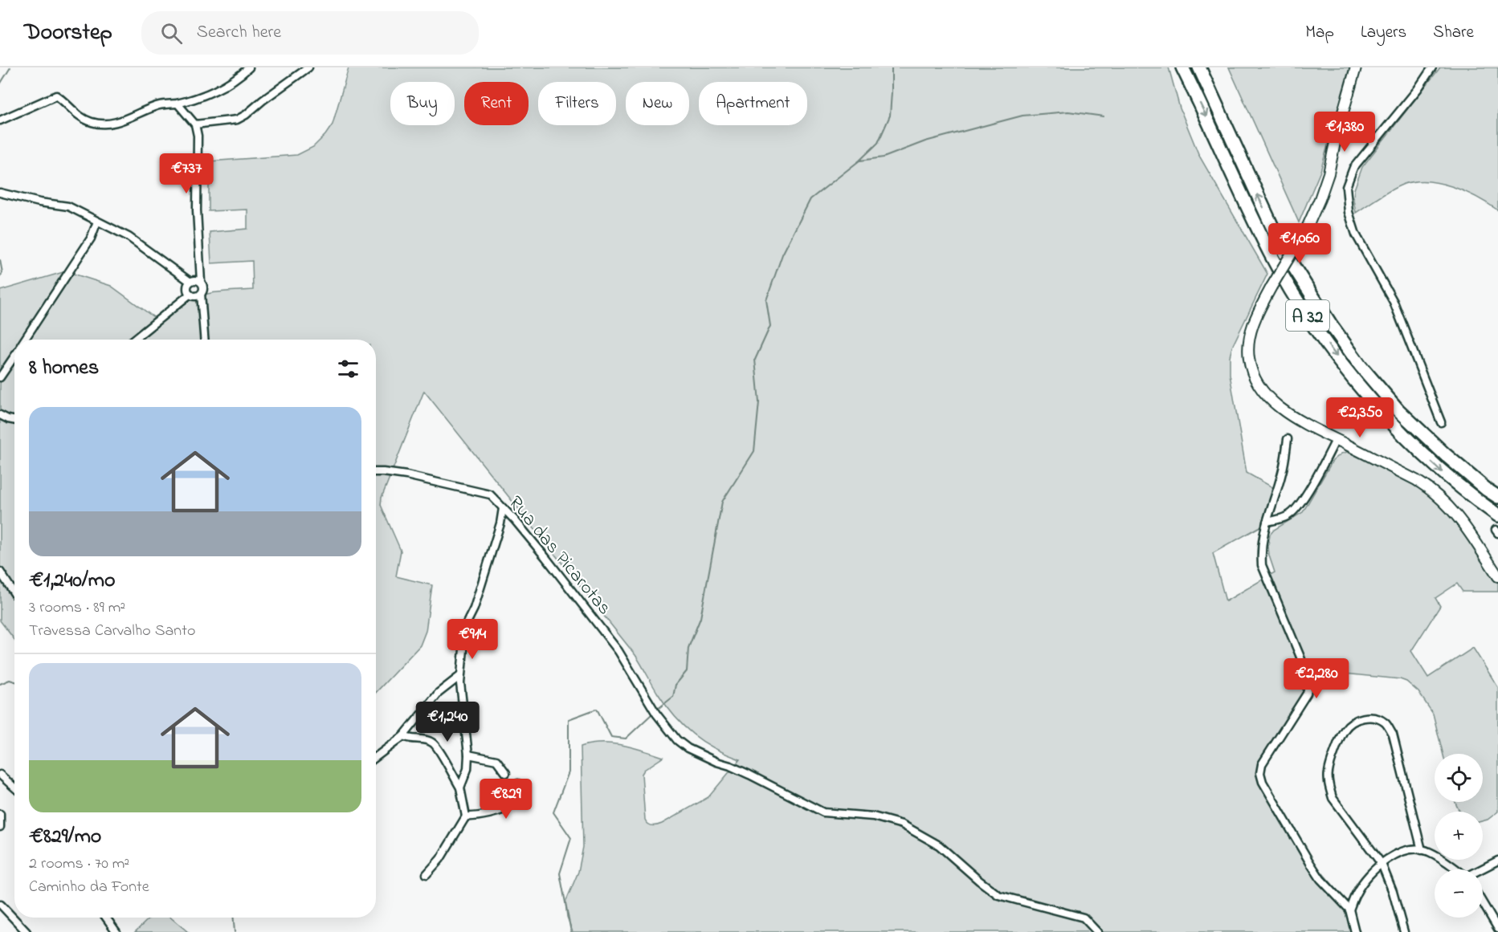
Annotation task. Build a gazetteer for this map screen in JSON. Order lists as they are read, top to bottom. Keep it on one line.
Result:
{"streets":{"highway":["A 32"],"street":["Rua das Picarotas"]},"page":{"header":"Doorstep","search":"Search here","nav":["Map","Layers","Share"],"chip":["Buy","Rent","Filters","New","Apartment"],"price":["€1,380","€737","€1,060","€2,350","€914","€2,280","€1,240","€829"],"heading":"8 homes","list":[{"name":"€1,240/mo","note":"3 rooms · 89 m² · Travessa Carvalho Santo"},{"name":"€829/mo","note":"2 rooms · 70 m² · Caminho da Fonte"}],"map_buttons":["+","−"]}}
